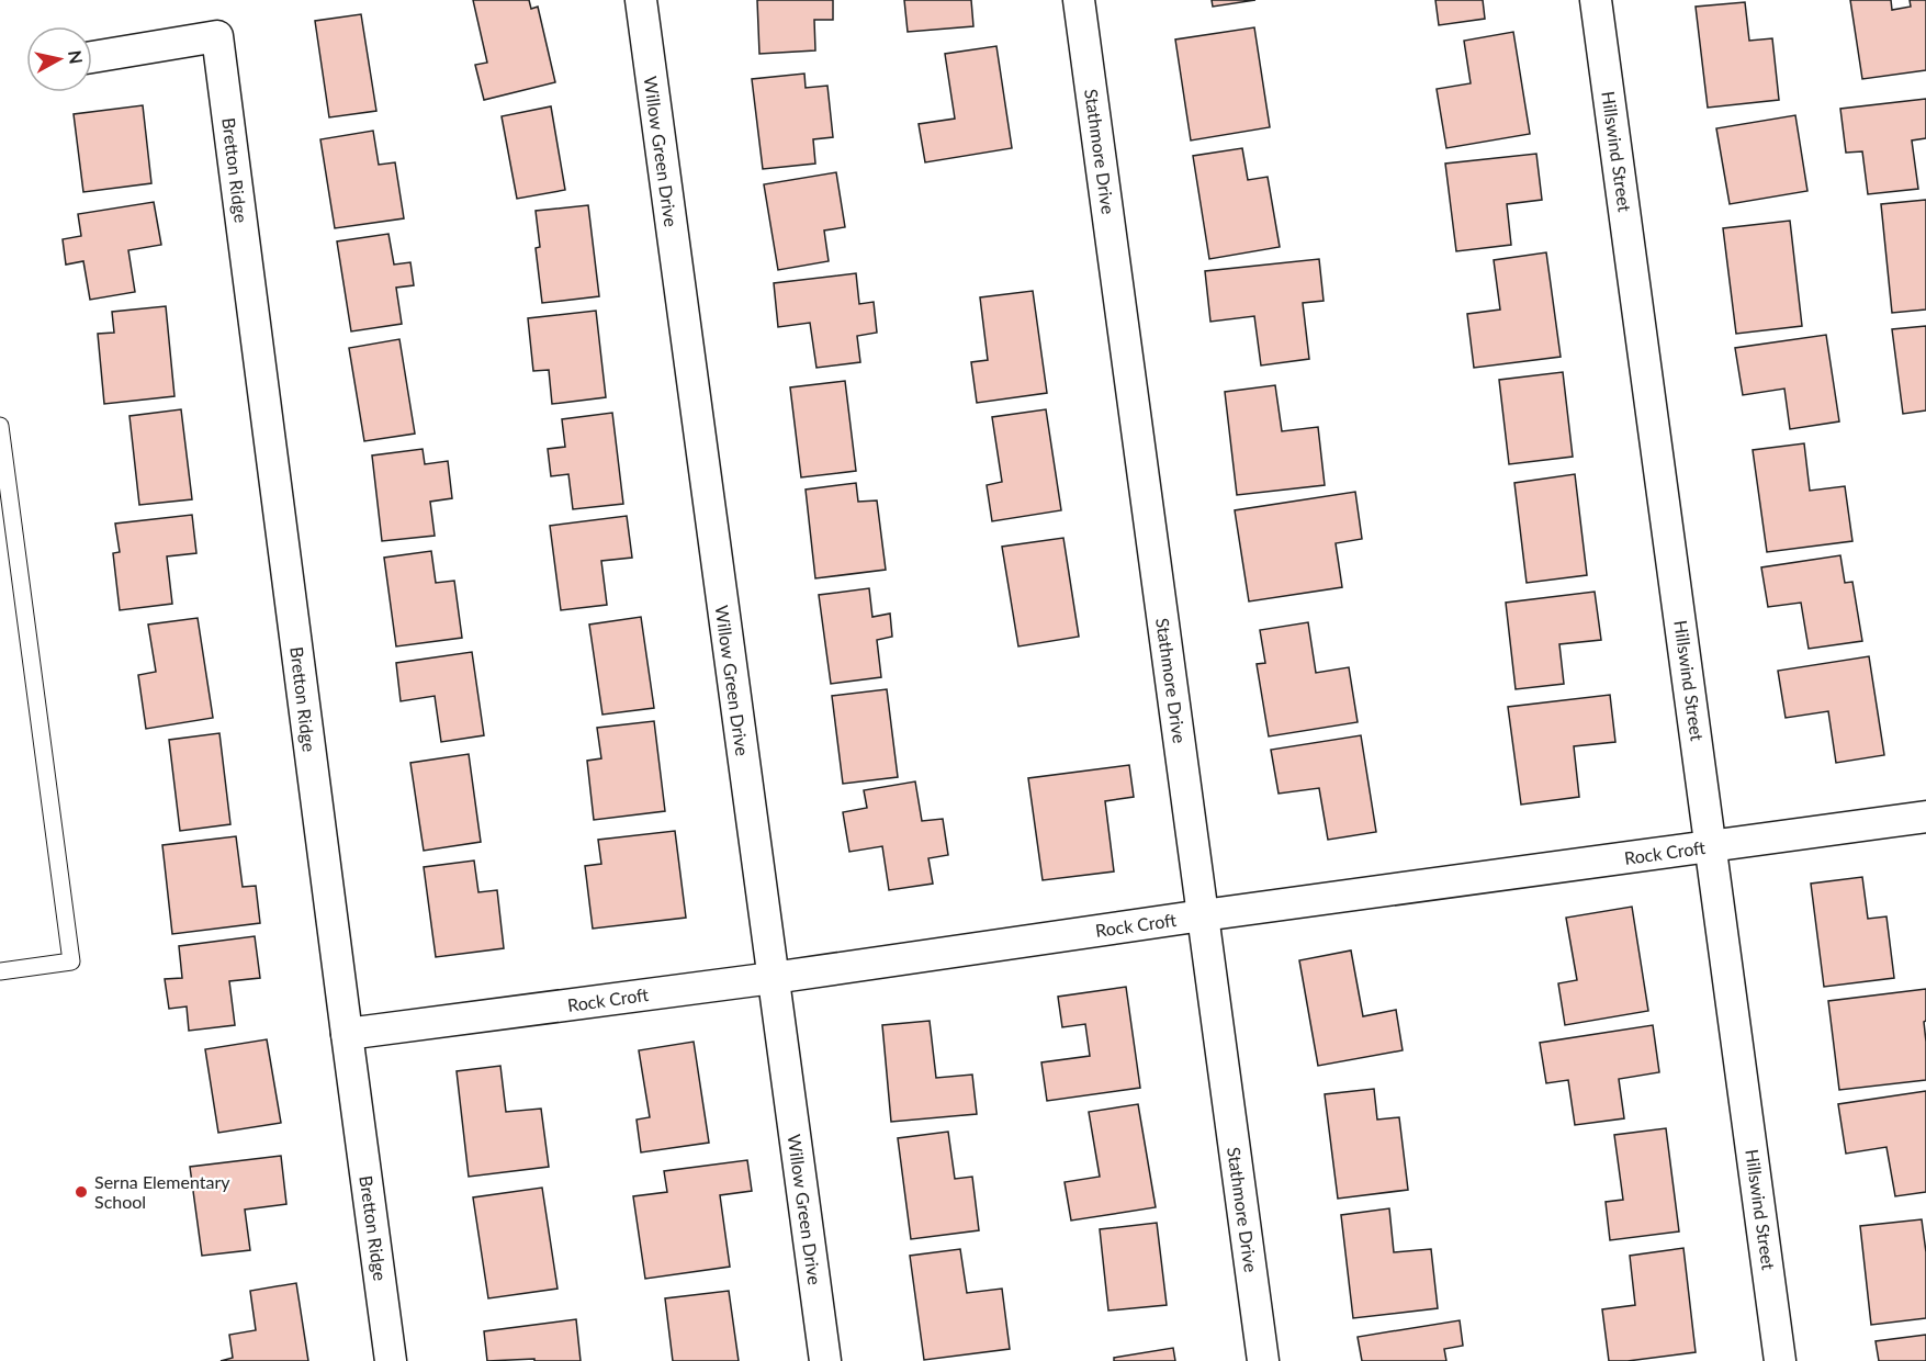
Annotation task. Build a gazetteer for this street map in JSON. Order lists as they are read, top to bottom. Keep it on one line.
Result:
{"streets":{"street":["Willow Green Drive","Stathmore Drive","Hillswind Street","Bretton Ridge","Rock Croft"]},"crossings":[["Willow Green Drive","Rock Croft"],["Stathmore Drive","Rock Croft"],["Hillswind Street","Rock Croft"],["Bretton Ridge","Rock Croft"]],"places":["Serna Elementary School"],"north":"right"}
